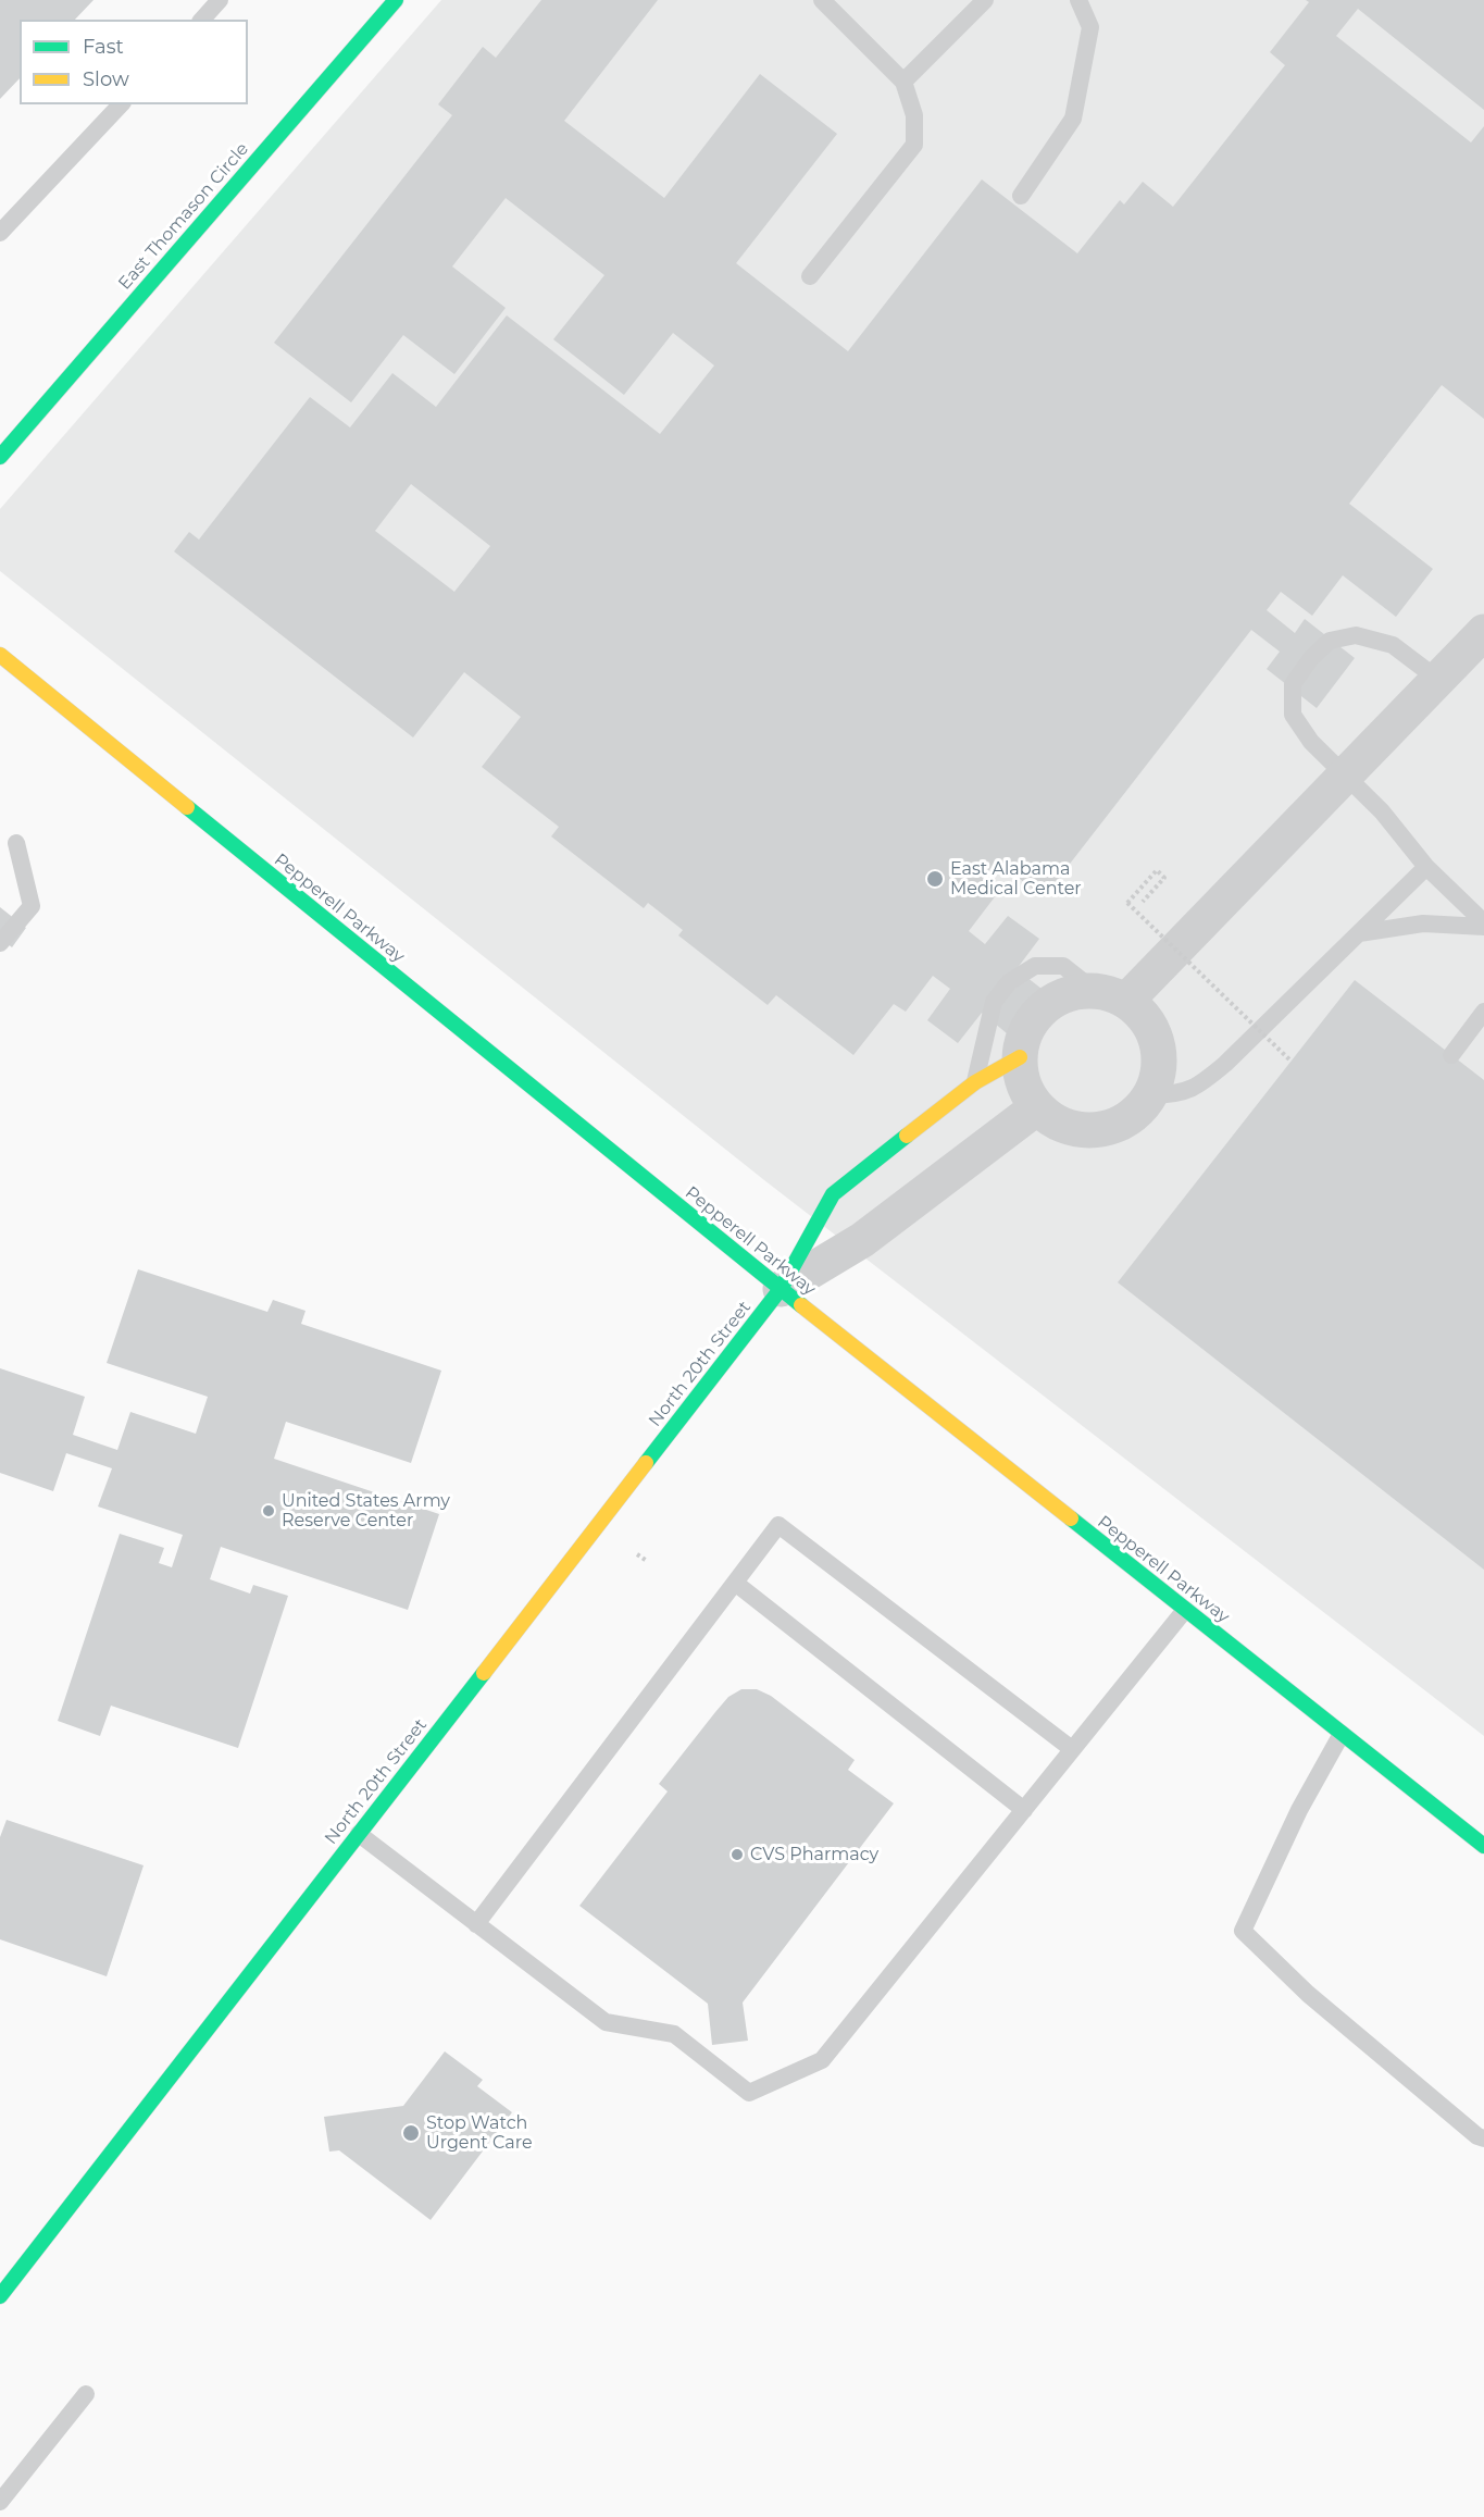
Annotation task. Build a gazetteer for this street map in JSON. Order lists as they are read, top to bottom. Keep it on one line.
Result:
{"streets":{"street":["East Thomason Circle","Pepperell Parkway","North 20th Street"]},"crossings":[["Pepperell Parkway","North 20th Street"]],"places":["East Alabama Medical Center","United States Army Reserve Center","CVS Pharmacy","Stop Watch Urgent Care"],"legend":["Fast","Slow"]}
